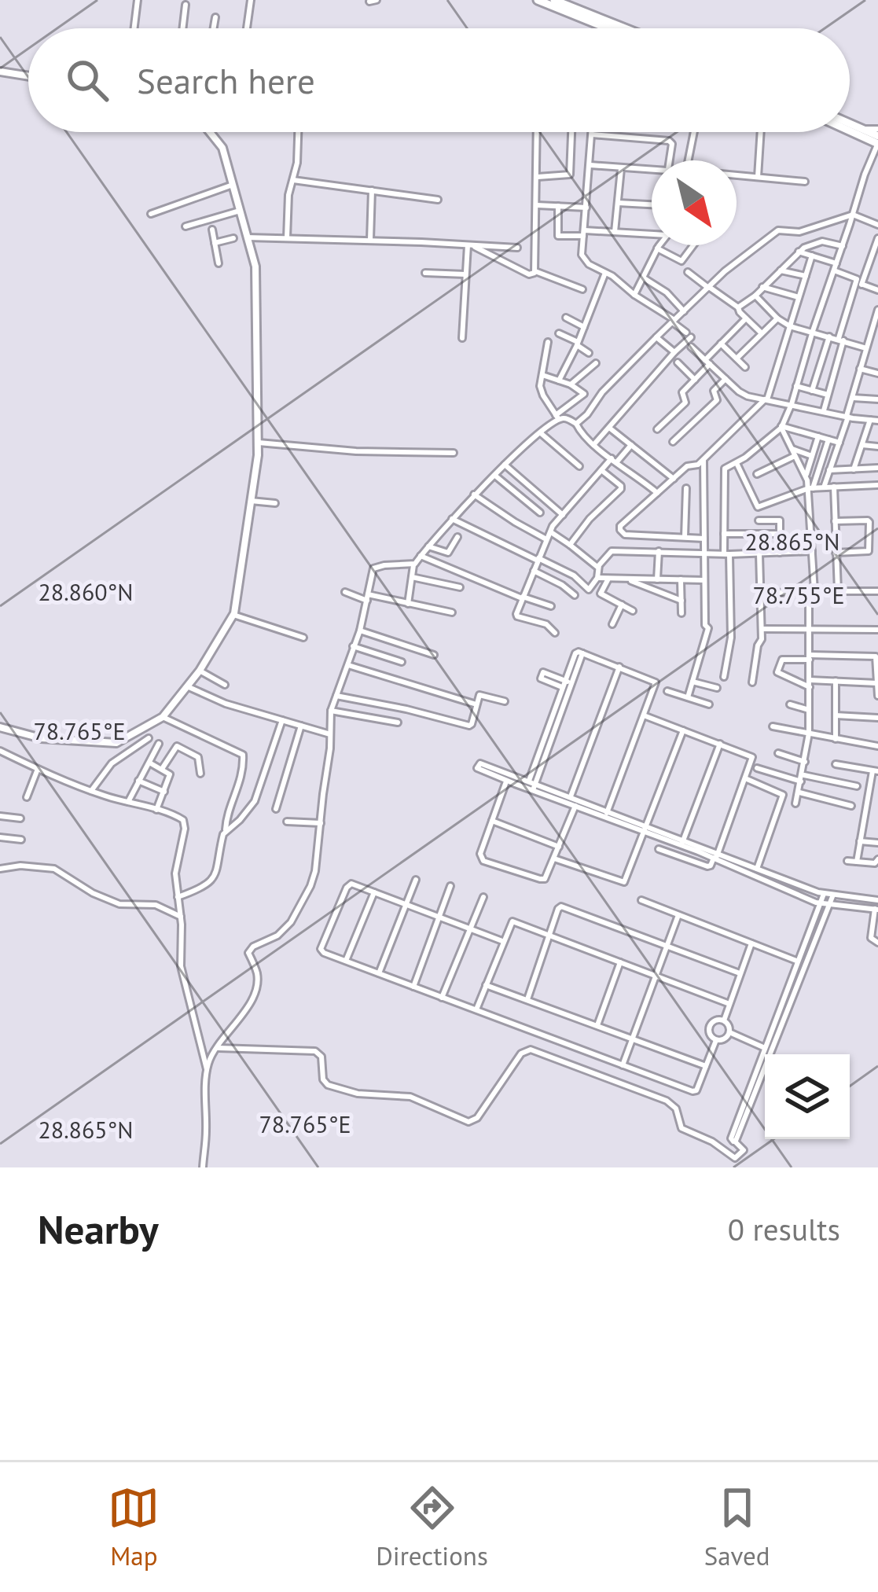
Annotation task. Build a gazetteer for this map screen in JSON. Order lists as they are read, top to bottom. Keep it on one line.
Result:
{"north":"bottom right","page":{"search":"Search here","heading":["Nearby","0 results"],"nav":["Map","Directions","Saved"]},"coordinates":["28.865°N","28.860°N","78.755°E","78.765°E"]}
